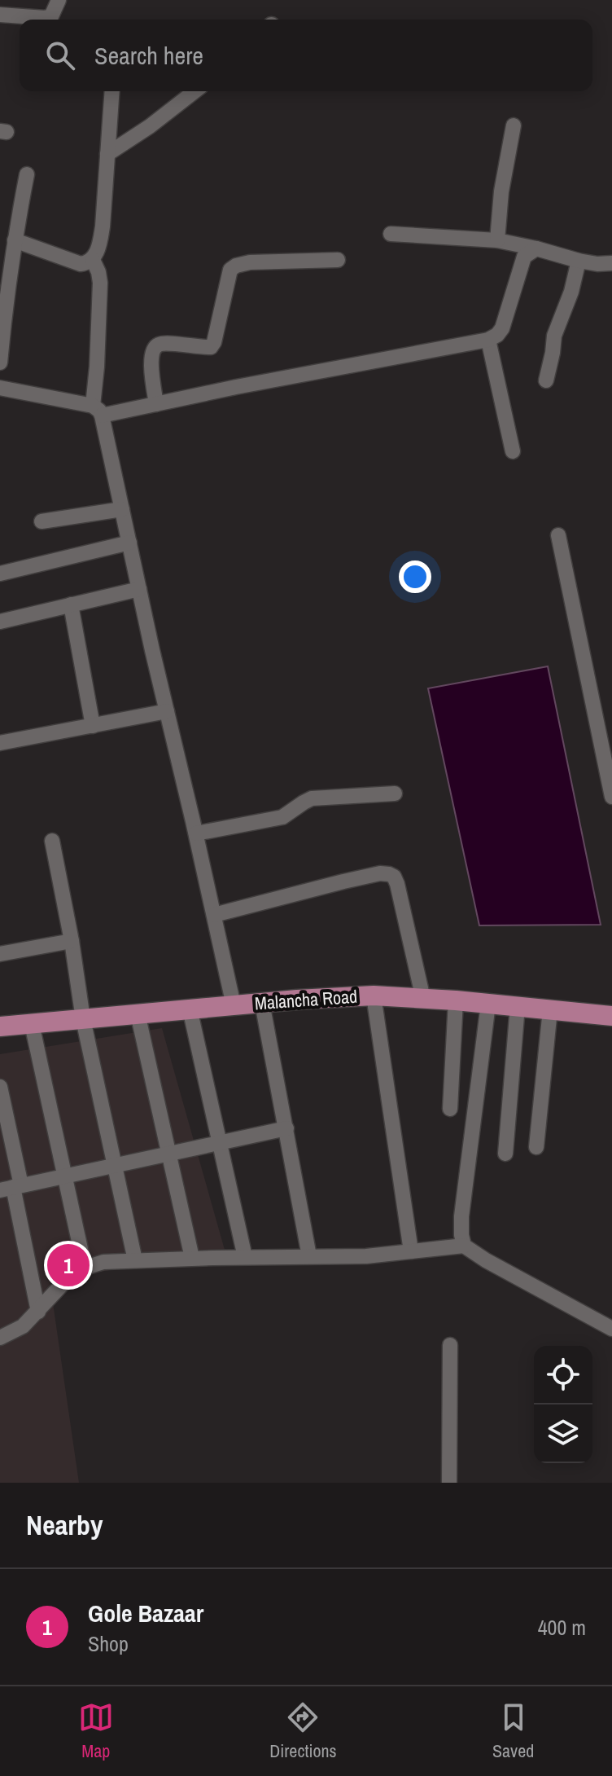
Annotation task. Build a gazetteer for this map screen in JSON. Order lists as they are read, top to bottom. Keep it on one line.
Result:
{"streets":{"main road":["Malancha Road"]},"page":{"search":"Search here","pins":"1","heading":"Nearby","list":[{"mark":"1","name":"Gole Bazaar","note":"Shop","value":"400 m"}],"nav":["Map","Directions","Saved"]}}
